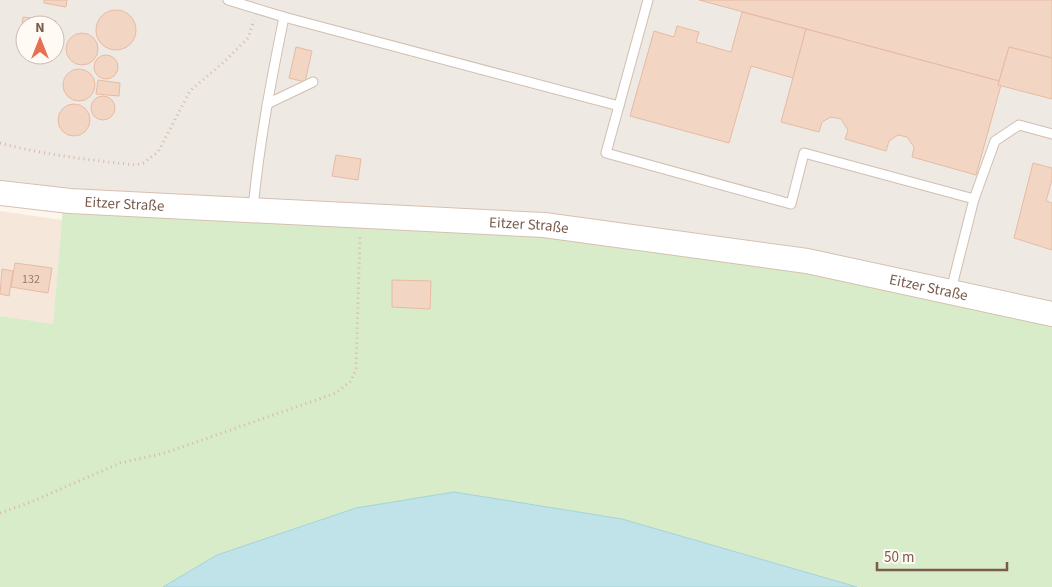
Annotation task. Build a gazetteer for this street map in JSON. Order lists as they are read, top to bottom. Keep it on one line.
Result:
{"streets":{"main road":["Eitzer Straße"]},"house_numbers":["132"],"scale_bar":"50 m","north":"top"}
